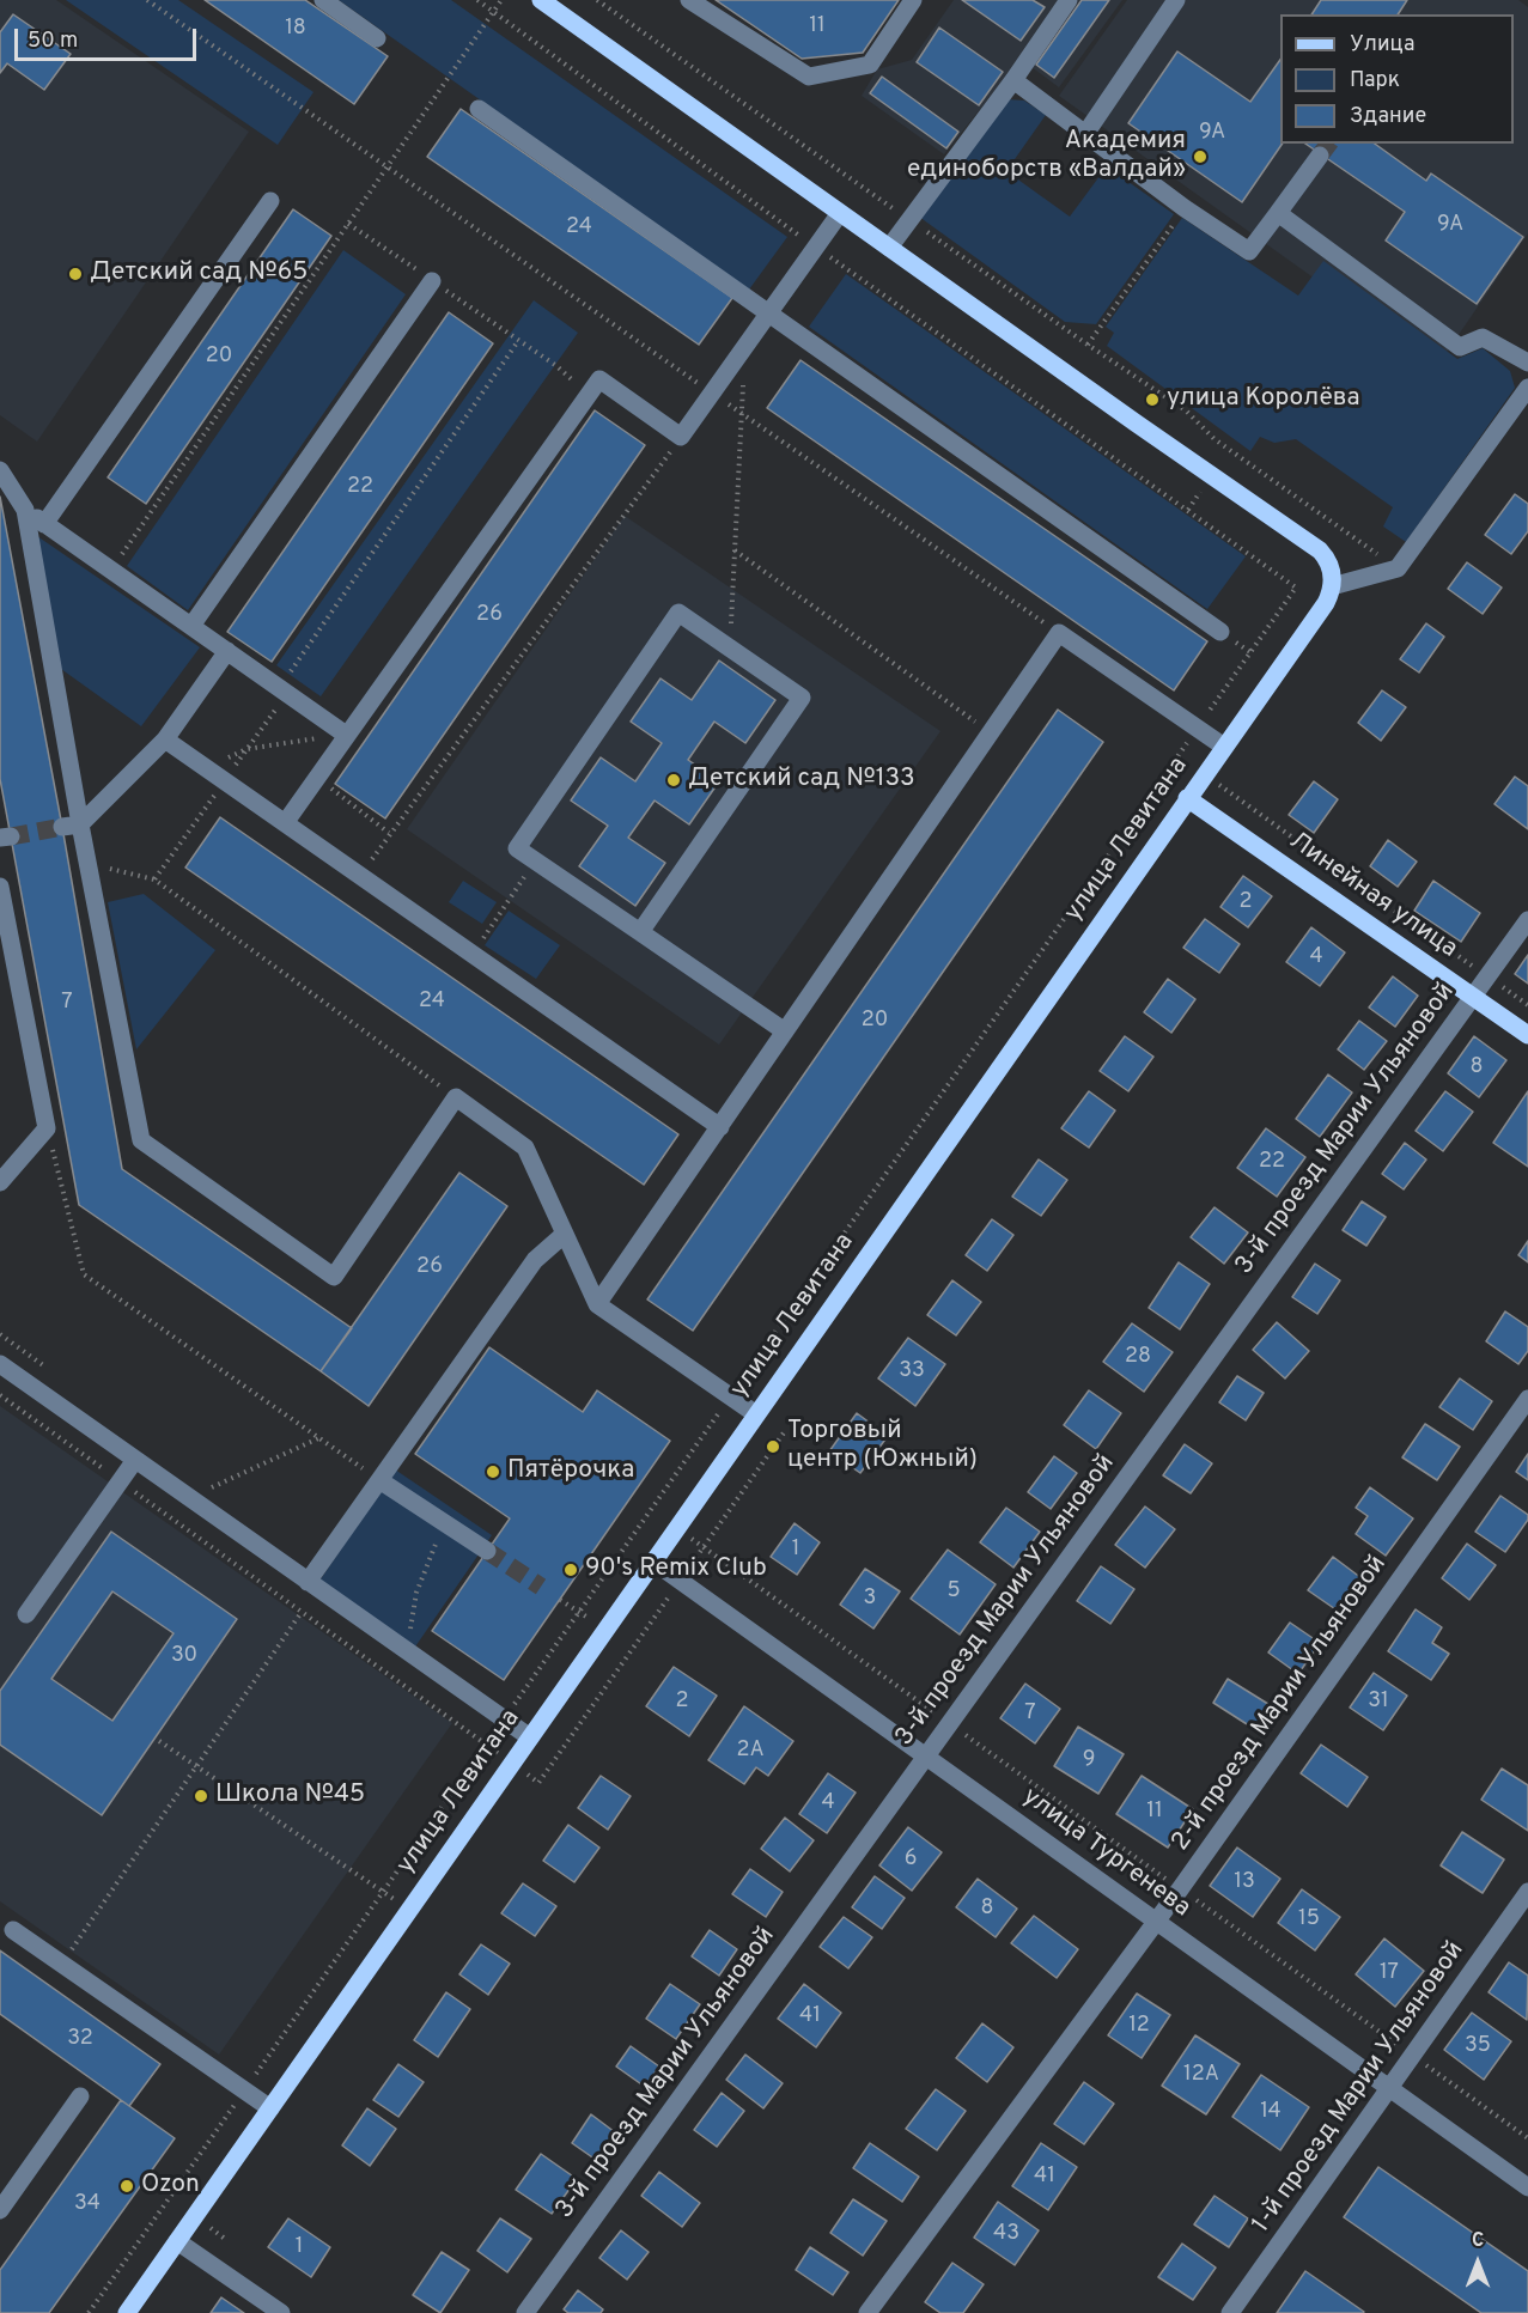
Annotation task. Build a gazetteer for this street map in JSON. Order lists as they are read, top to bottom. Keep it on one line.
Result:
{"streets":{"main road":["улица Левитана","Линейная улица"],"street":["3-й проезд Марии Ульяновой","2-й проезд Марии Ульяновой","улица Тургенева","1-й проезд Марии Ульяновой"]},"crossings":[["улица Левитана","Линейная улица"],["улица Левитана","улица Тургенева"],["Линейная улица","3-й проезд Марии Ульяновой"],["3-й проезд Марии Ульяновой","улица Тургенева"],["2-й проезд Марии Ульяновой","улица Тургенева"],["улица Тургенева","1-й проезд Марии Ульяновой"]],"places":["Академия единоборств «Валдай»","Детский сад №65","улица Королёва","Детский сад №133","Торговый центр (Южный)","Пятёрочка","90's Remix Club","Школа №45","Ozon"],"house_numbers":["11","18","9А","9А","24","20","22","26","2","4","24","7","20","8","22","26","28","33","1","5","3","30","2","31","7","2А","9","4","11","6","13","8","15","17","41","12","32","35","12А","14","41","34","43","1"],"legend":["Улица","Парк","Здание"],"scale_bar":"50 m","north":"top"}
